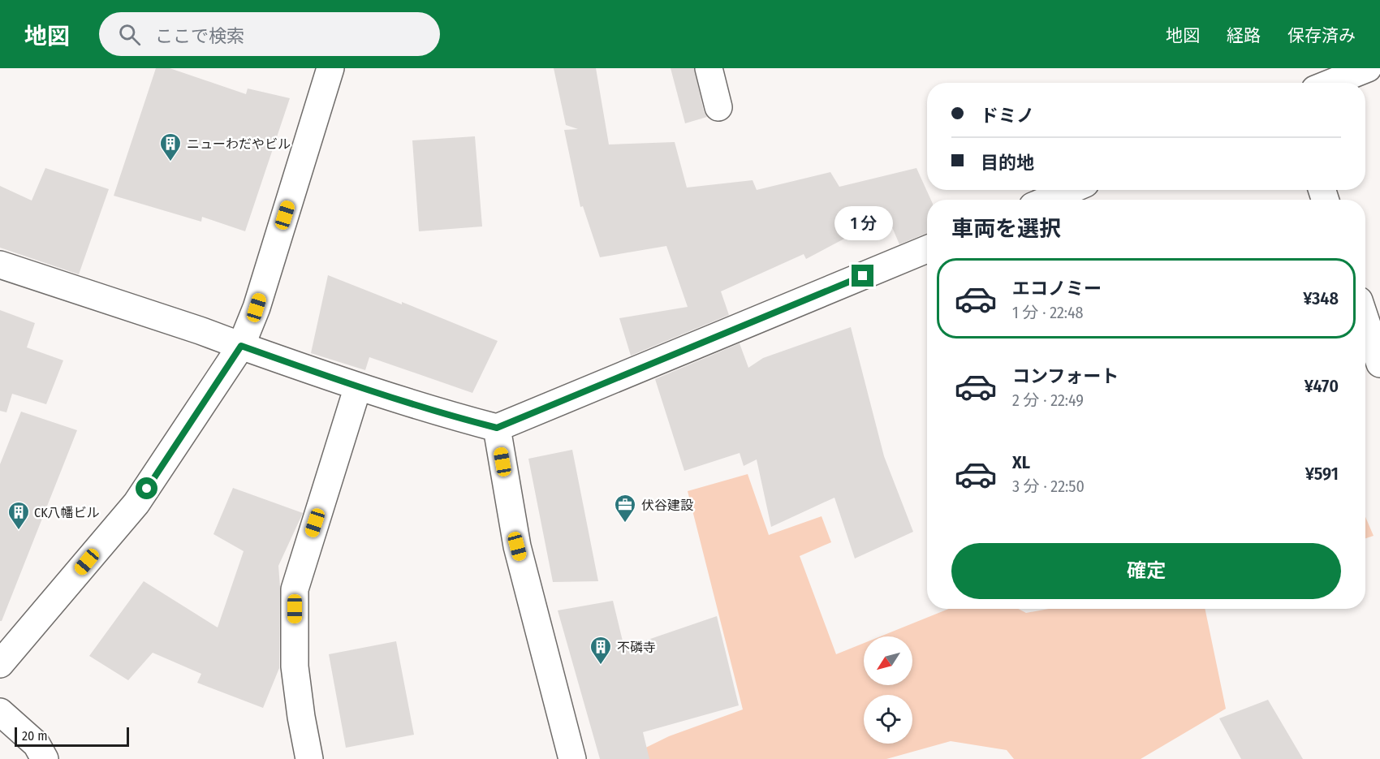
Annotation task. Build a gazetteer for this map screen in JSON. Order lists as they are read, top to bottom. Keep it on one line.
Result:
{"places":{"building":["ニューわだやビル","CK八幡ビル","不磷寺"],"office":["伏谷建設"]},"scale_bar":"20 m","north":"bottom left","page":{"header":"地図","search":"ここで検索","nav":["地図","経路","保存済み"],"banner":["ドミノ","目的地"],"heading":"車両を選択","bubble":"1 分","list":[{"name":"エコノミー","note":"1 分 · 22:48","value":"¥348"},{"name":"コンフォート","note":"2 分 · 22:49","value":"¥470"},{"name":"XL","note":"3 分 · 22:50","value":"¥591"}],"buttons":"確定","scale":"20 m"}}
